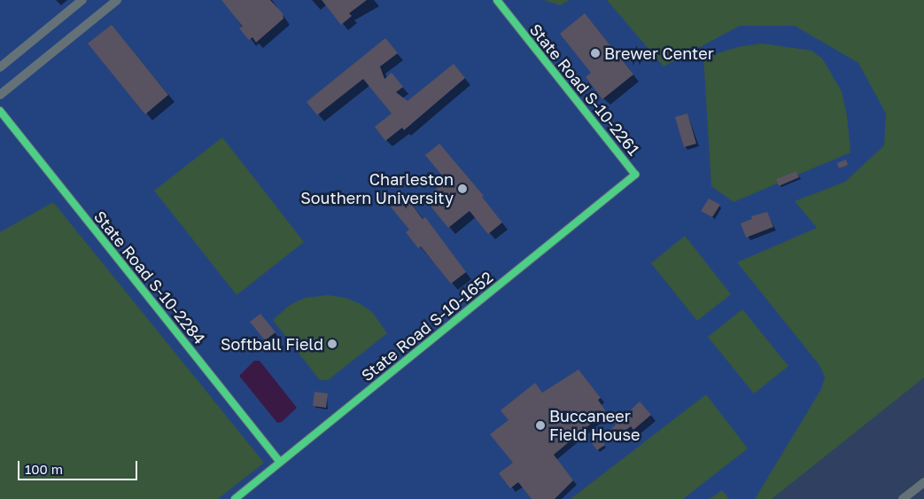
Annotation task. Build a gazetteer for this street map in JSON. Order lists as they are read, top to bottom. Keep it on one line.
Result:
{"streets":{"street":["State Road S-10-2261","State Road S-10-2284","State Road S-10-1652"]},"crossings":[["State Road S-10-2261","State Road S-10-1652"],["State Road S-10-2284","State Road S-10-1652"]],"places":["Brewer Center","Charleston Southern University","Softball Field","Buccaneer Field House"],"scale_bar":"100 m"}
